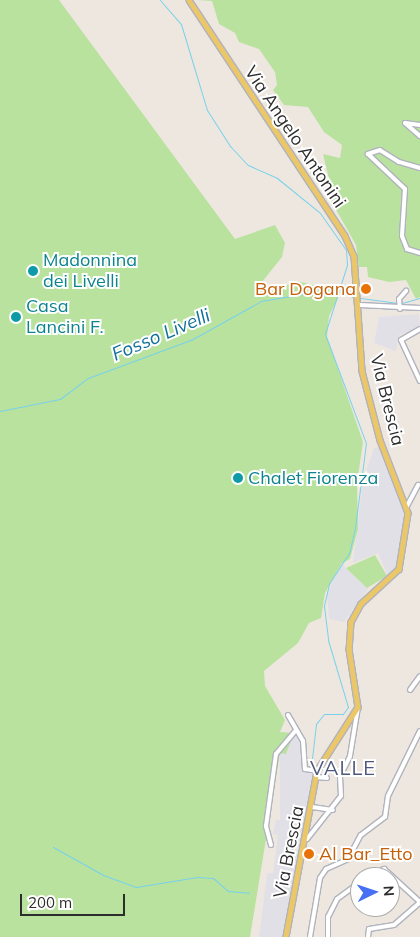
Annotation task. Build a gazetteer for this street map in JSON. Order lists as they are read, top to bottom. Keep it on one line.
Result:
{"streets":{"main road":["Via Angelo Antonini","Via Brescia"]},"crossings":[["Via Angelo Antonini","Via Brescia"]],"districts":["VALLE"],"water":["Fosso Livelli"],"places":["Madonnina dei Livelli","Bar Dogana","Casa Lancini F.","Chalet Fiorenza","Al Bar_Etto"],"scale_bar":"200 m","north":"right"}
